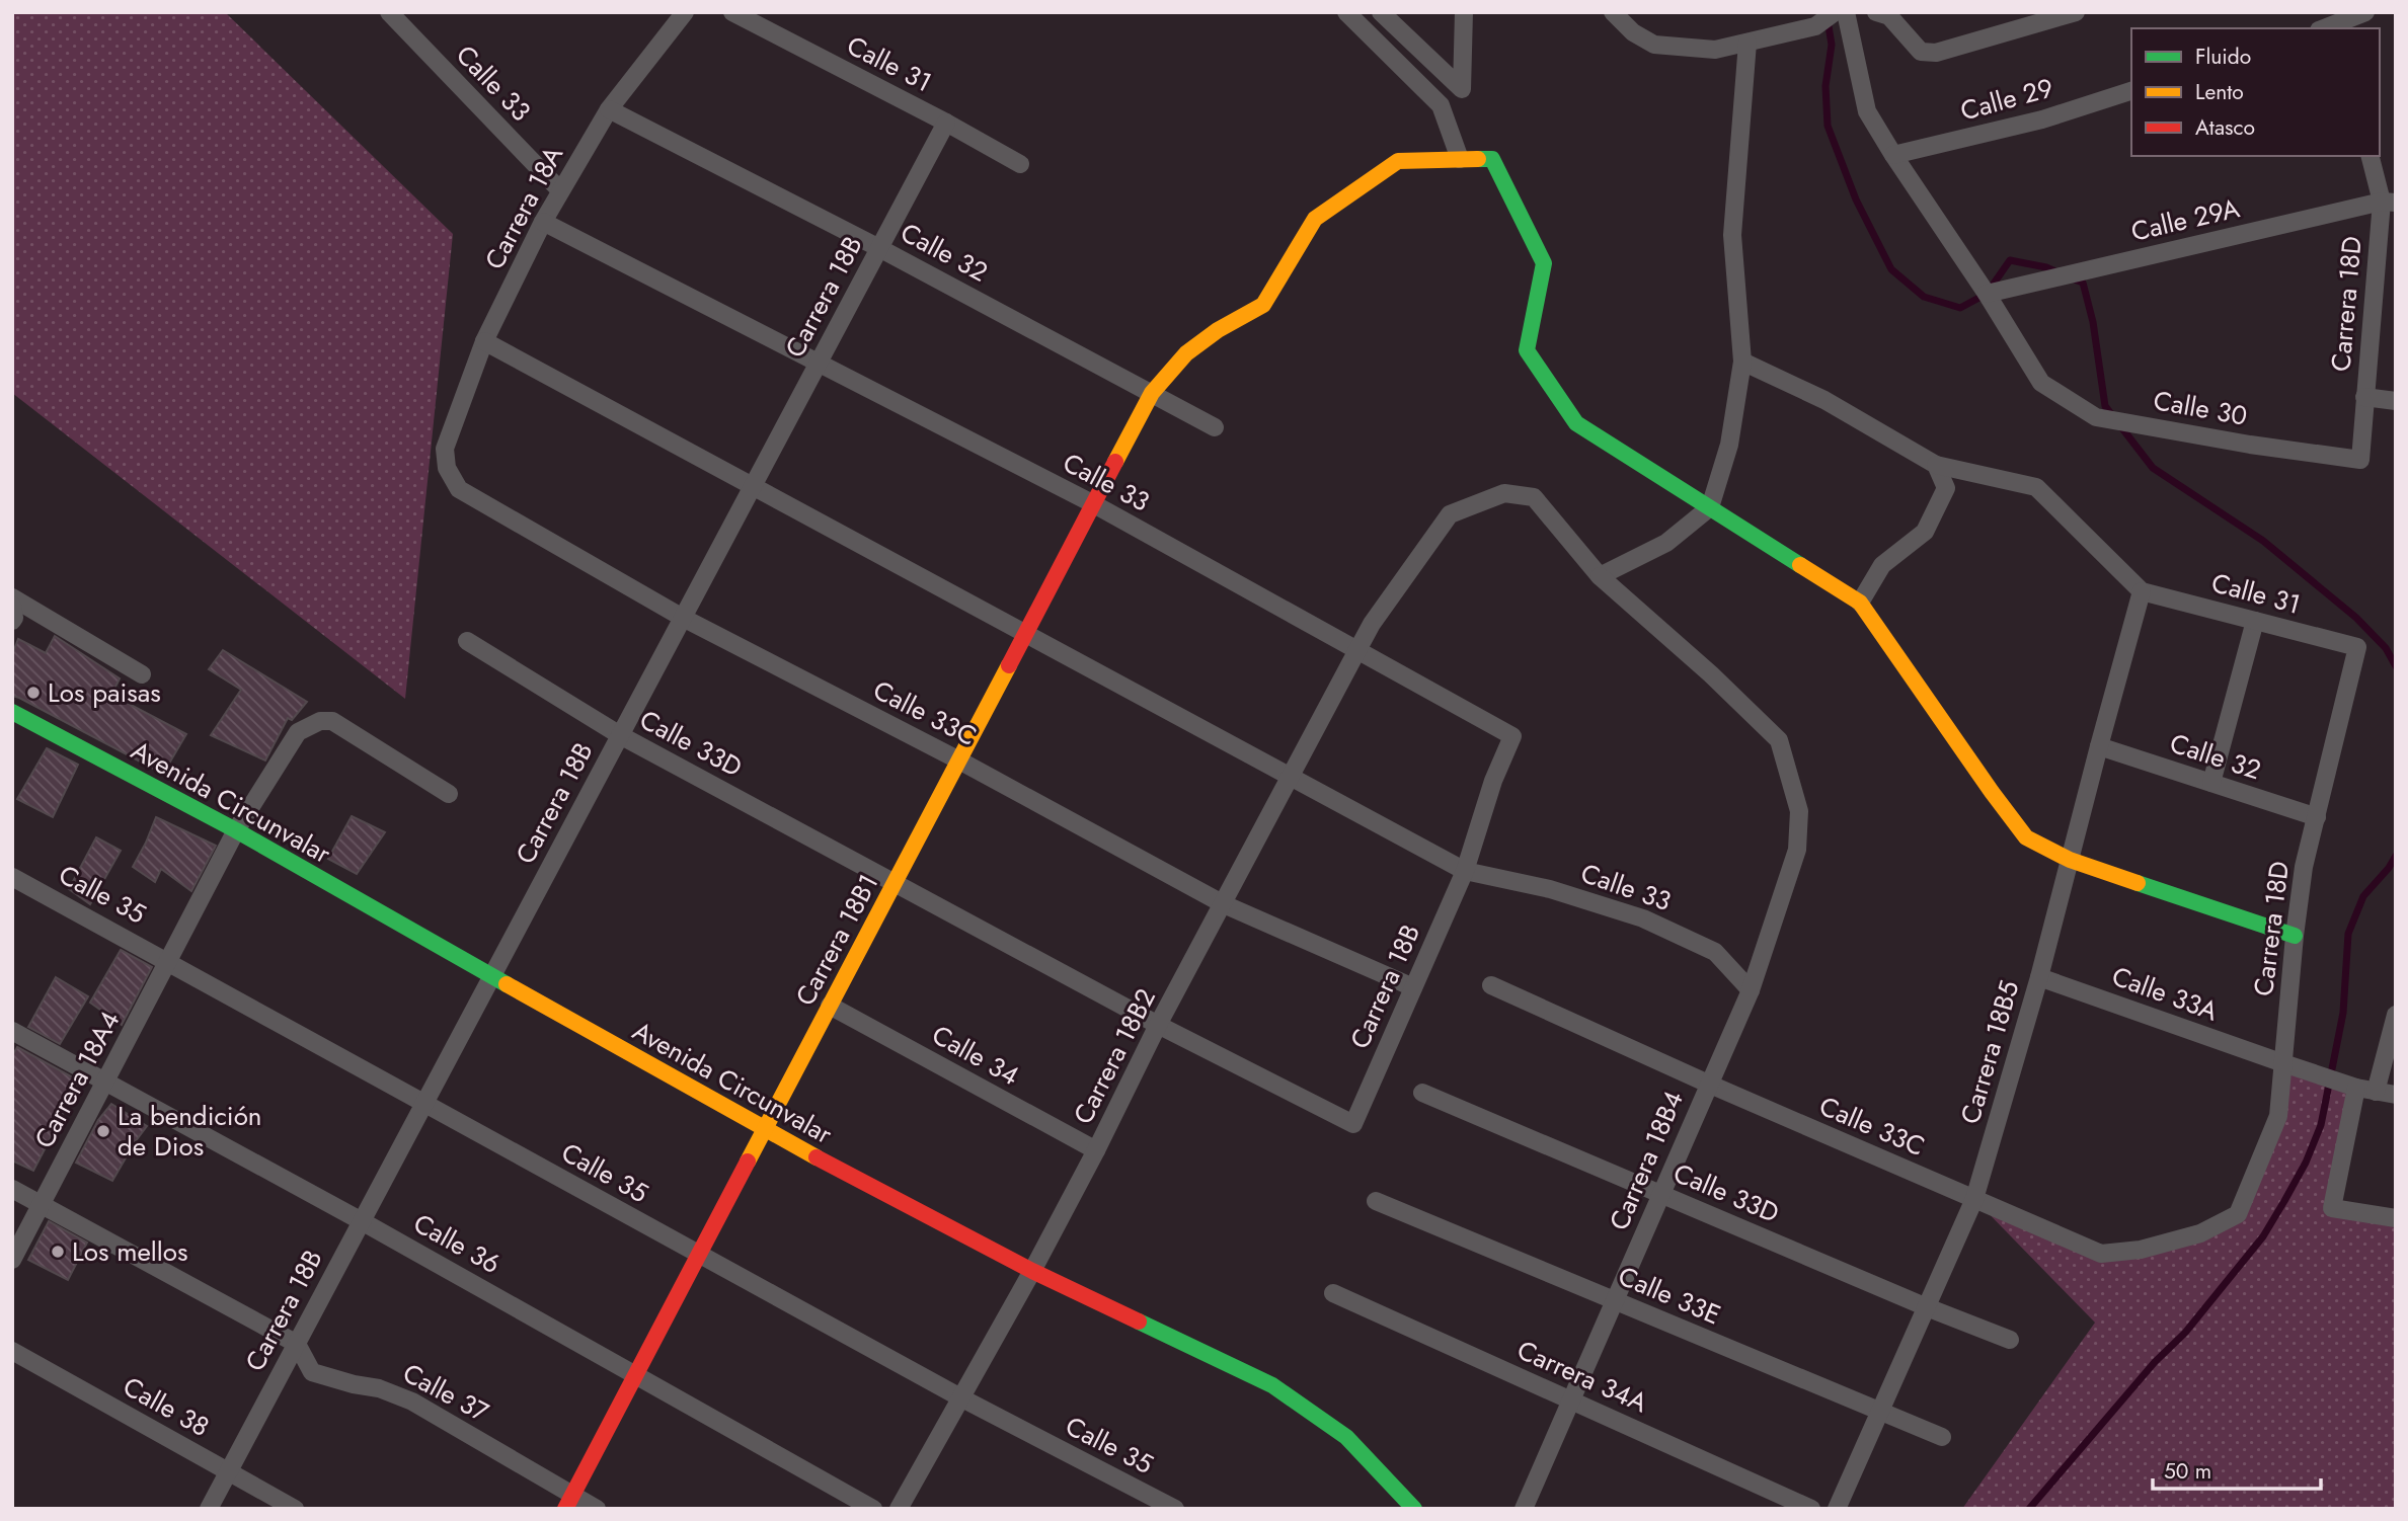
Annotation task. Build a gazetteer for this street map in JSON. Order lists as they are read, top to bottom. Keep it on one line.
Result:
{"streets":{"street":["Calle 31","Calle 33","Calle 29","Carrera 18A","Calle 29A","Calle 32","Carrera 18B","Carrera 18D","Calle 30","Calle 33C","Calle 33D","Avenida Circunvalar","Calle 35","Carrera 18B1","Calle 33A","Carrera 18B5","Calle 34","Carrera 18B2","Carrera 18A4","Carrera 18B4","Calle 36","Calle 33E","Carrera 34A","Calle 37","Calle 38"]},"crossings":[["Calle 31","Carrera 18B"],["Calle 31","Carrera 18D"],["Calle 31","Carrera 18B5"],["Calle 33","Carrera 18A"],["Calle 33","Carrera 18B"],["Calle 33","Carrera 18B1"],["Calle 33","Carrera 18B2"],["Calle 33","Carrera 18B4"],["Carrera 18A","Calle 32"],["Carrera 18A","Calle 33C"],["Calle 29A","Carrera 18D"],["Calle 29A","Calle 30"],["Calle 32","Carrera 18B"],["Calle 32","Carrera 18D"],["Calle 32","Carrera 18B1"],["Calle 32","Carrera 18B5"],["Carrera 18B","Calle 33C"],["Carrera 18B","Calle 33D"],["Carrera 18B","Avenida Circunvalar"],["Carrera 18B","Calle 35"],["Carrera 18B","Carrera 18B2"],["Carrera 18B","Calle 36"],["Carrera 18B","Calle 37"],["Carrera 18B","Calle 38"],["Carrera 18D","Calle 30"],["Carrera 18D","Calle 33C"],["Carrera 18D","Calle 33A"],["Calle 33C","Carrera 18B1"],["Calle 33C","Carrera 18B5"],["Calle 33C","Carrera 18B2"],["Calle 33C","Carrera 18B4"],["Calle 33D","Carrera 18B1"],["Calle 33D","Carrera 18B5"],["Calle 33D","Carrera 18B4"],["Avenida Circunvalar","Carrera 18B1"],["Avenida Circunvalar","Carrera 18B2"],["Avenida Circunvalar","Carrera 18A4"],["Calle 35","Carrera 18B1"],["Calle 35","Carrera 18B2"],["Calle 35","Carrera 18A4"],["Carrera 18B1","Calle 34"],["Carrera 18B1","Calle 36"],["Carrera 18B1","Calle 37"],["Calle 33A","Carrera 18B5"],["Carrera 18B5","Calle 33E"],["Calle 34","Carrera 18B2"],["Carrera 18B2","Carrera 18B4"],["Carrera 18A4","Calle 36"],["Carrera 18A4","Calle 37"],["Carrera 18B4","Calle 33E"],["Carrera 18B4","Carrera 34A"]],"places":["Los paisas","La bendición de Dios","Los mellos"],"legend":["Fluido","Lento","Atasco"],"scale_bar":"50 m"}
